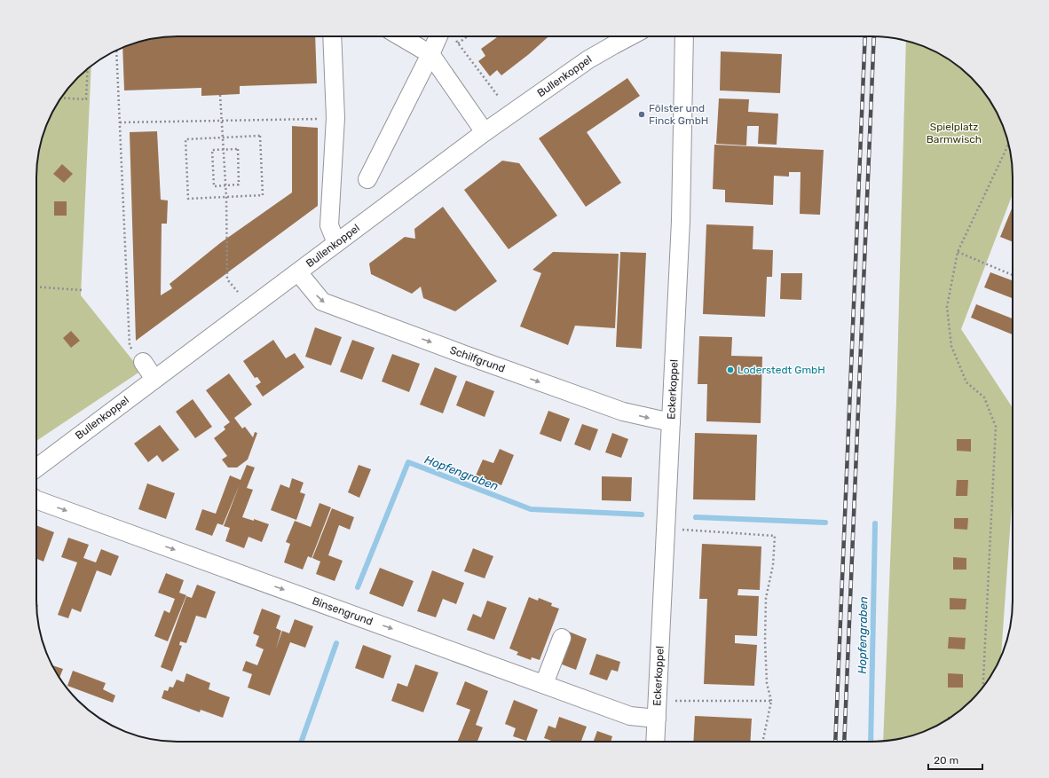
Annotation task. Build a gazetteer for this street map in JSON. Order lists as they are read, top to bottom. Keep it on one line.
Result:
{"streets":{"street":["Bullenkoppel","Schilfgrund","Eckerkoppel","Binsengrund"]},"crossings":[["Bullenkoppel","Schilfgrund"],["Schilfgrund","Eckerkoppel"],["Eckerkoppel","Binsengrund"]],"one_way":["Schilfgrund","Binsengrund"],"water":["Hopfengraben"],"parks":["Spielplatz Barmwisch"],"places":["Fölster und Finck GmbH","Loderstedt GmbH"],"scale_bar":"20 m"}
